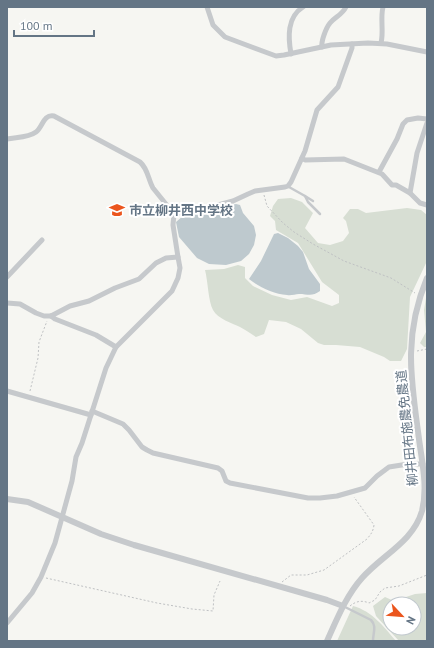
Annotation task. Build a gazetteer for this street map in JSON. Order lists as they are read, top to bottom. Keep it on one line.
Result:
{"streets":{"street":["柳井田布施農免農道"]},"places":{"school or university":["市立柳井西中学校"]},"scale_bar":"100 m","north":"bottom right"}
